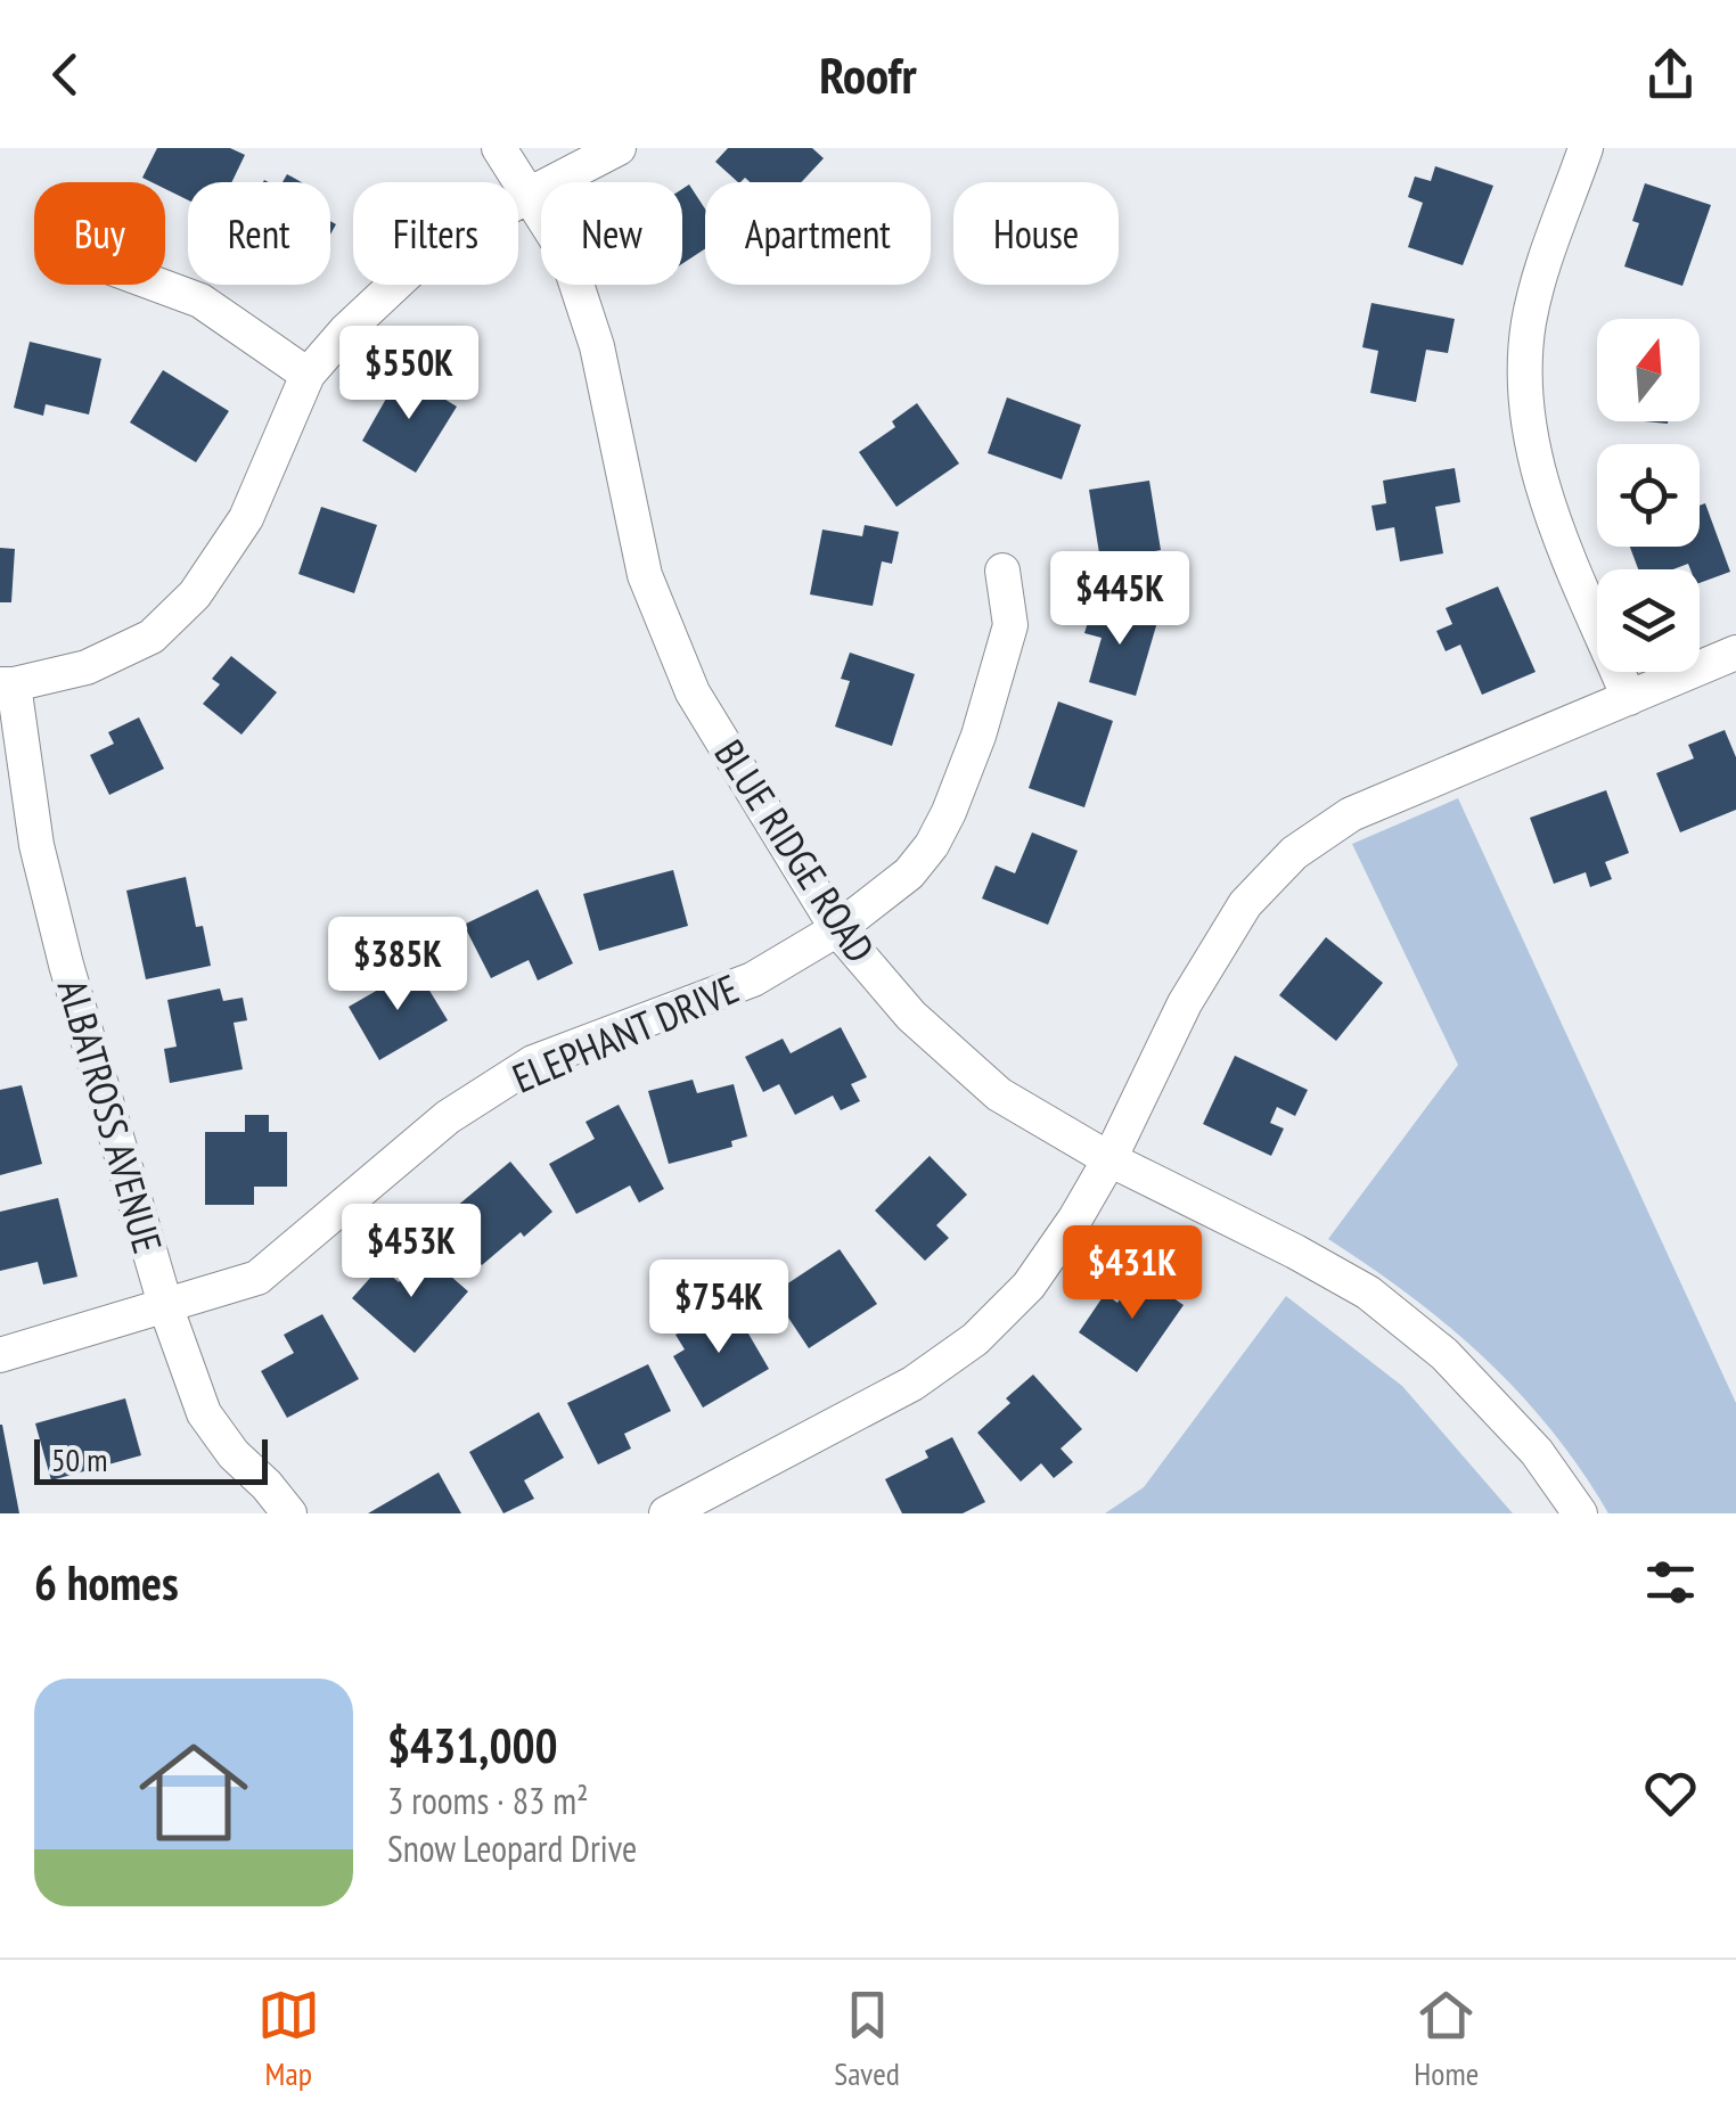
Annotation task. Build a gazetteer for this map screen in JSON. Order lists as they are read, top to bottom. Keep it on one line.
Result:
{"streets":{"street":["BLUE RIDGE ROAD","ELEPHANT DRIVE","ALBATROSS AVENUE"]},"crossings":[["BLUE RIDGE ROAD","ELEPHANT DRIVE"],["ELEPHANT DRIVE","ALBATROSS AVENUE"]],"scale_bar":"50 m","north":"top","page":{"header":"Roofr","chip":["Buy","Rent","Filters","New","Apartment","House"],"price":["$550K","$445K","$385K","$453K","$431K","$754K"],"scale":"50 m","heading":"6 homes","list":[{"name":"$431,000","note":"3 rooms · 83 m² · Snow Leopard Drive"}],"tabs":["Map","Saved","Home"]}}
